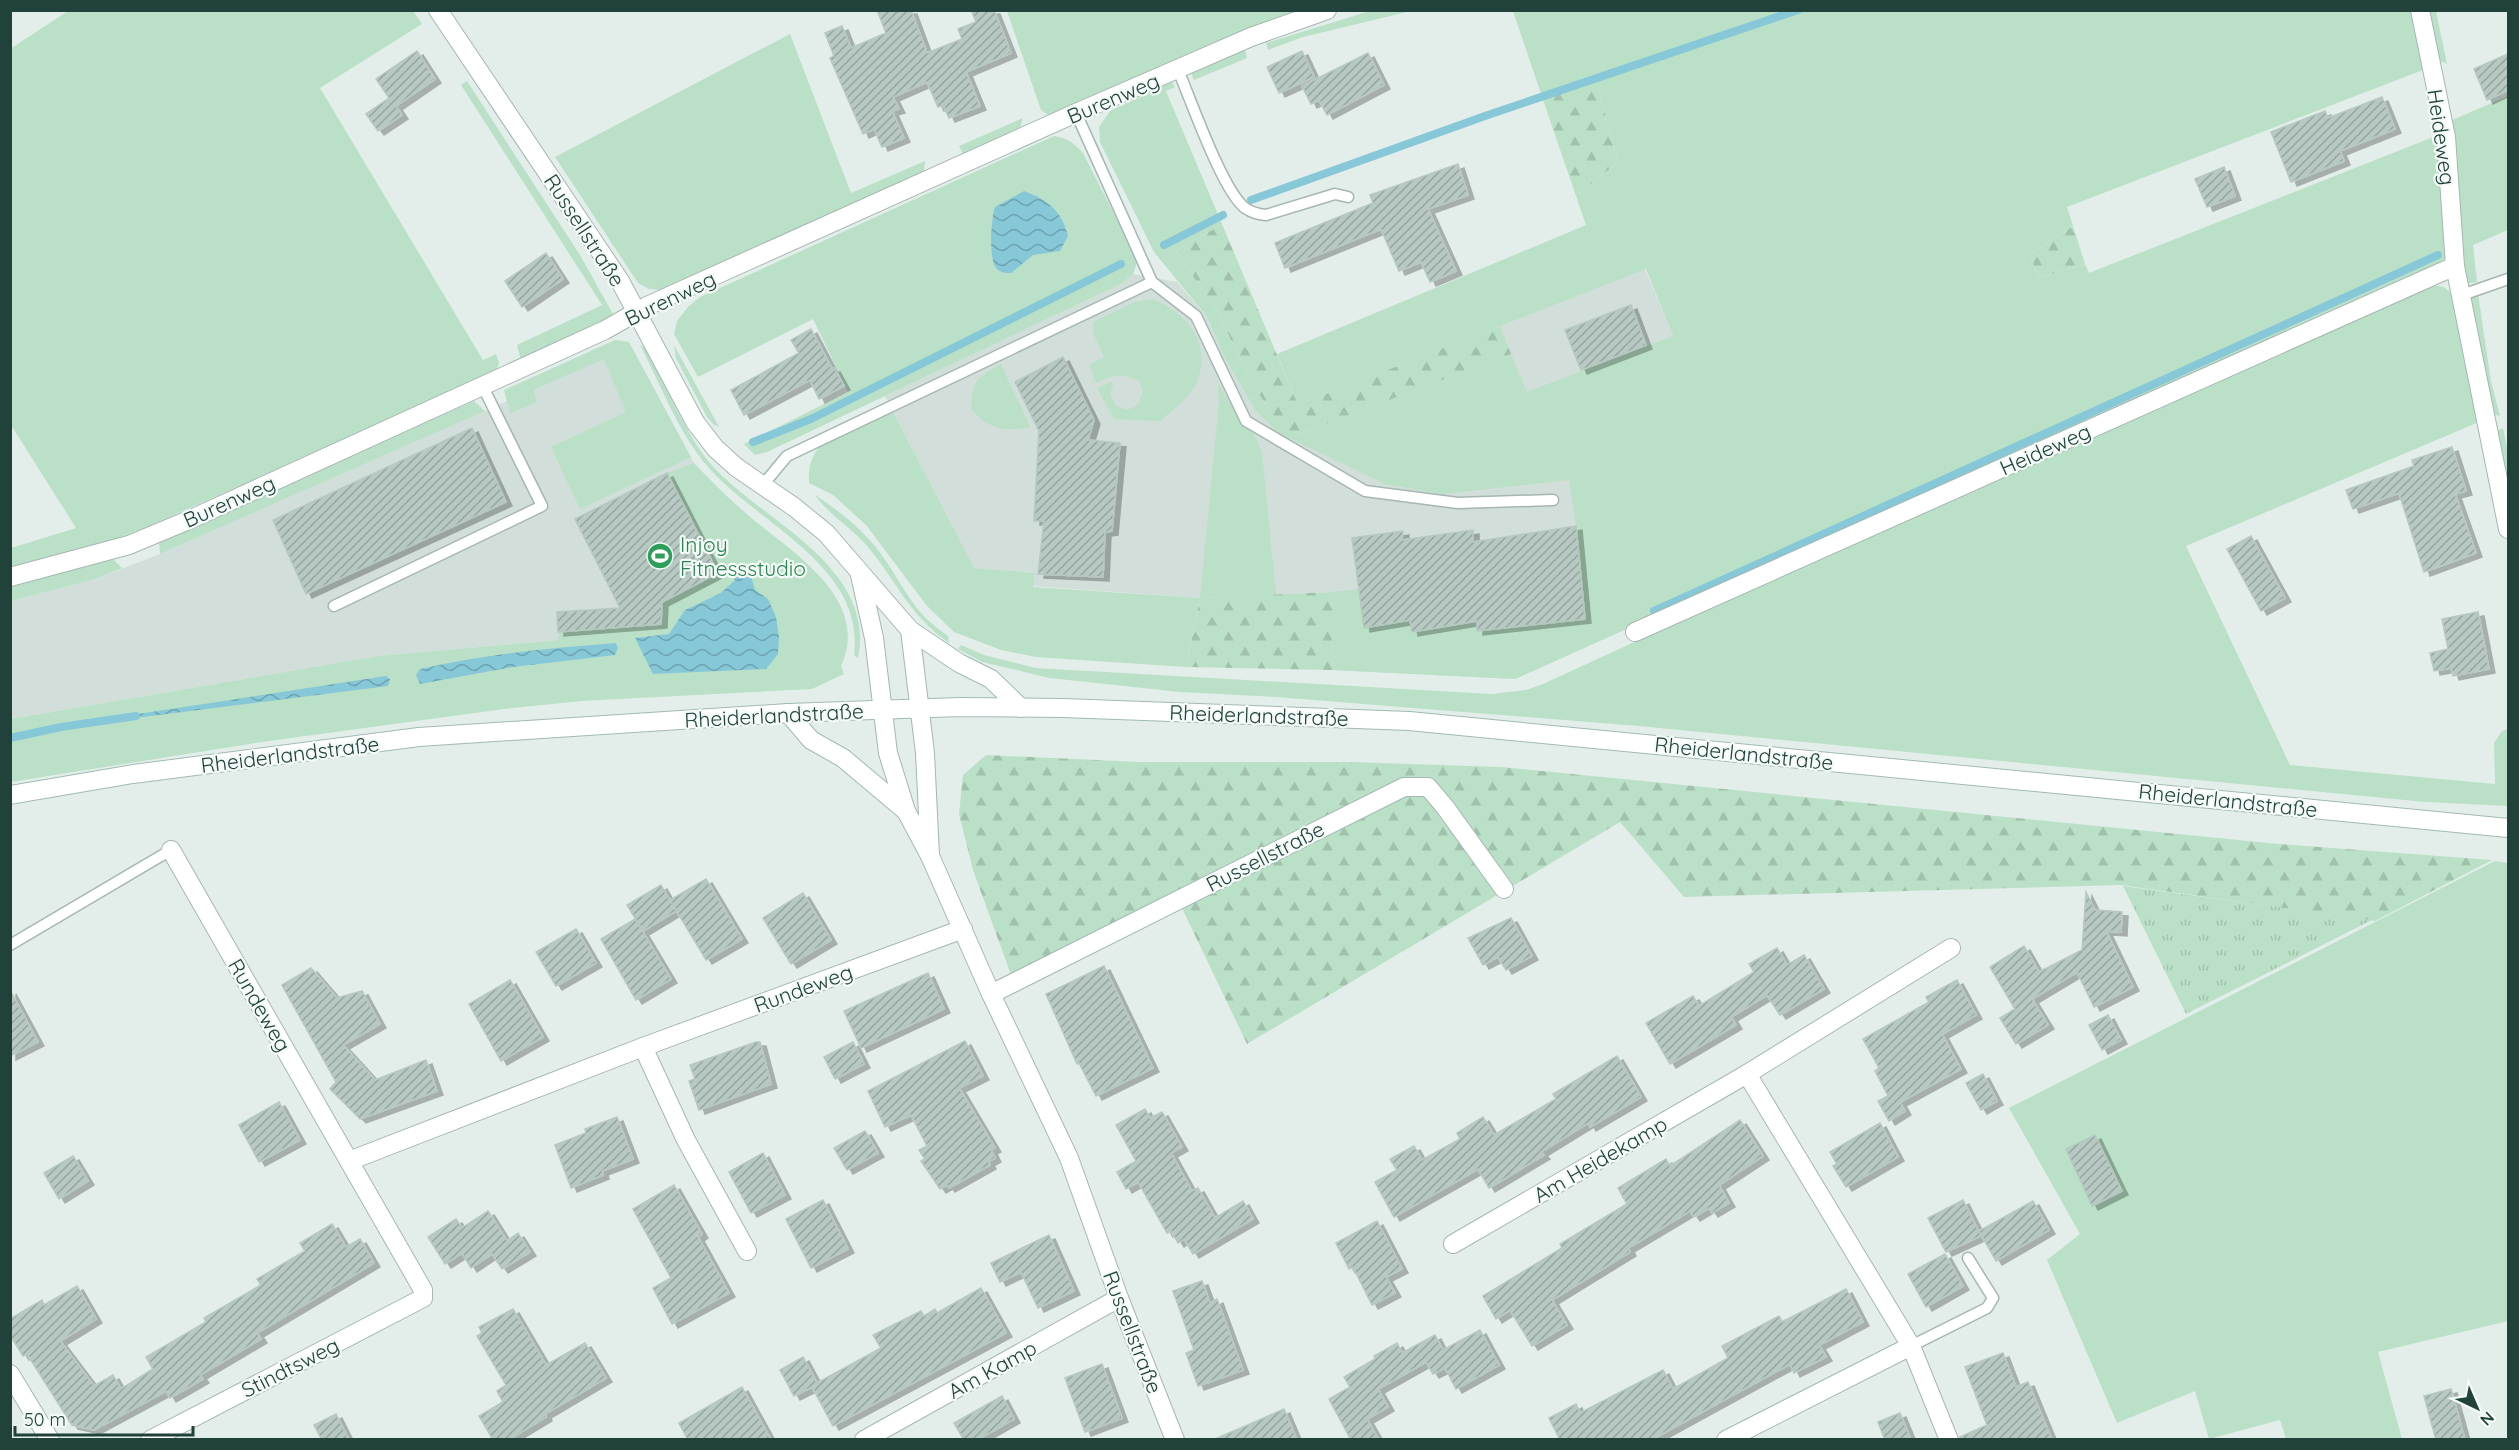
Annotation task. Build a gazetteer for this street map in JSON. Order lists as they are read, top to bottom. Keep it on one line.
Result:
{"streets":{"street":["Burenweg","Heideweg","Russellstraße","Rheiderlandstraße","Rundeweg","Am Heidekamp","Stindtsweg","Am Kamp"]},"crossings":[["Burenweg","Russellstraße"],["Russellstraße","Rheiderlandstraße"],["Russellstraße","Rundeweg"],["Russellstraße","Am Kamp"],["Rundeweg","Stindtsweg"]],"places":{"sports":["Injoy Fitnessstudio"]},"scale_bar":"50 m","north":"bottom right"}
